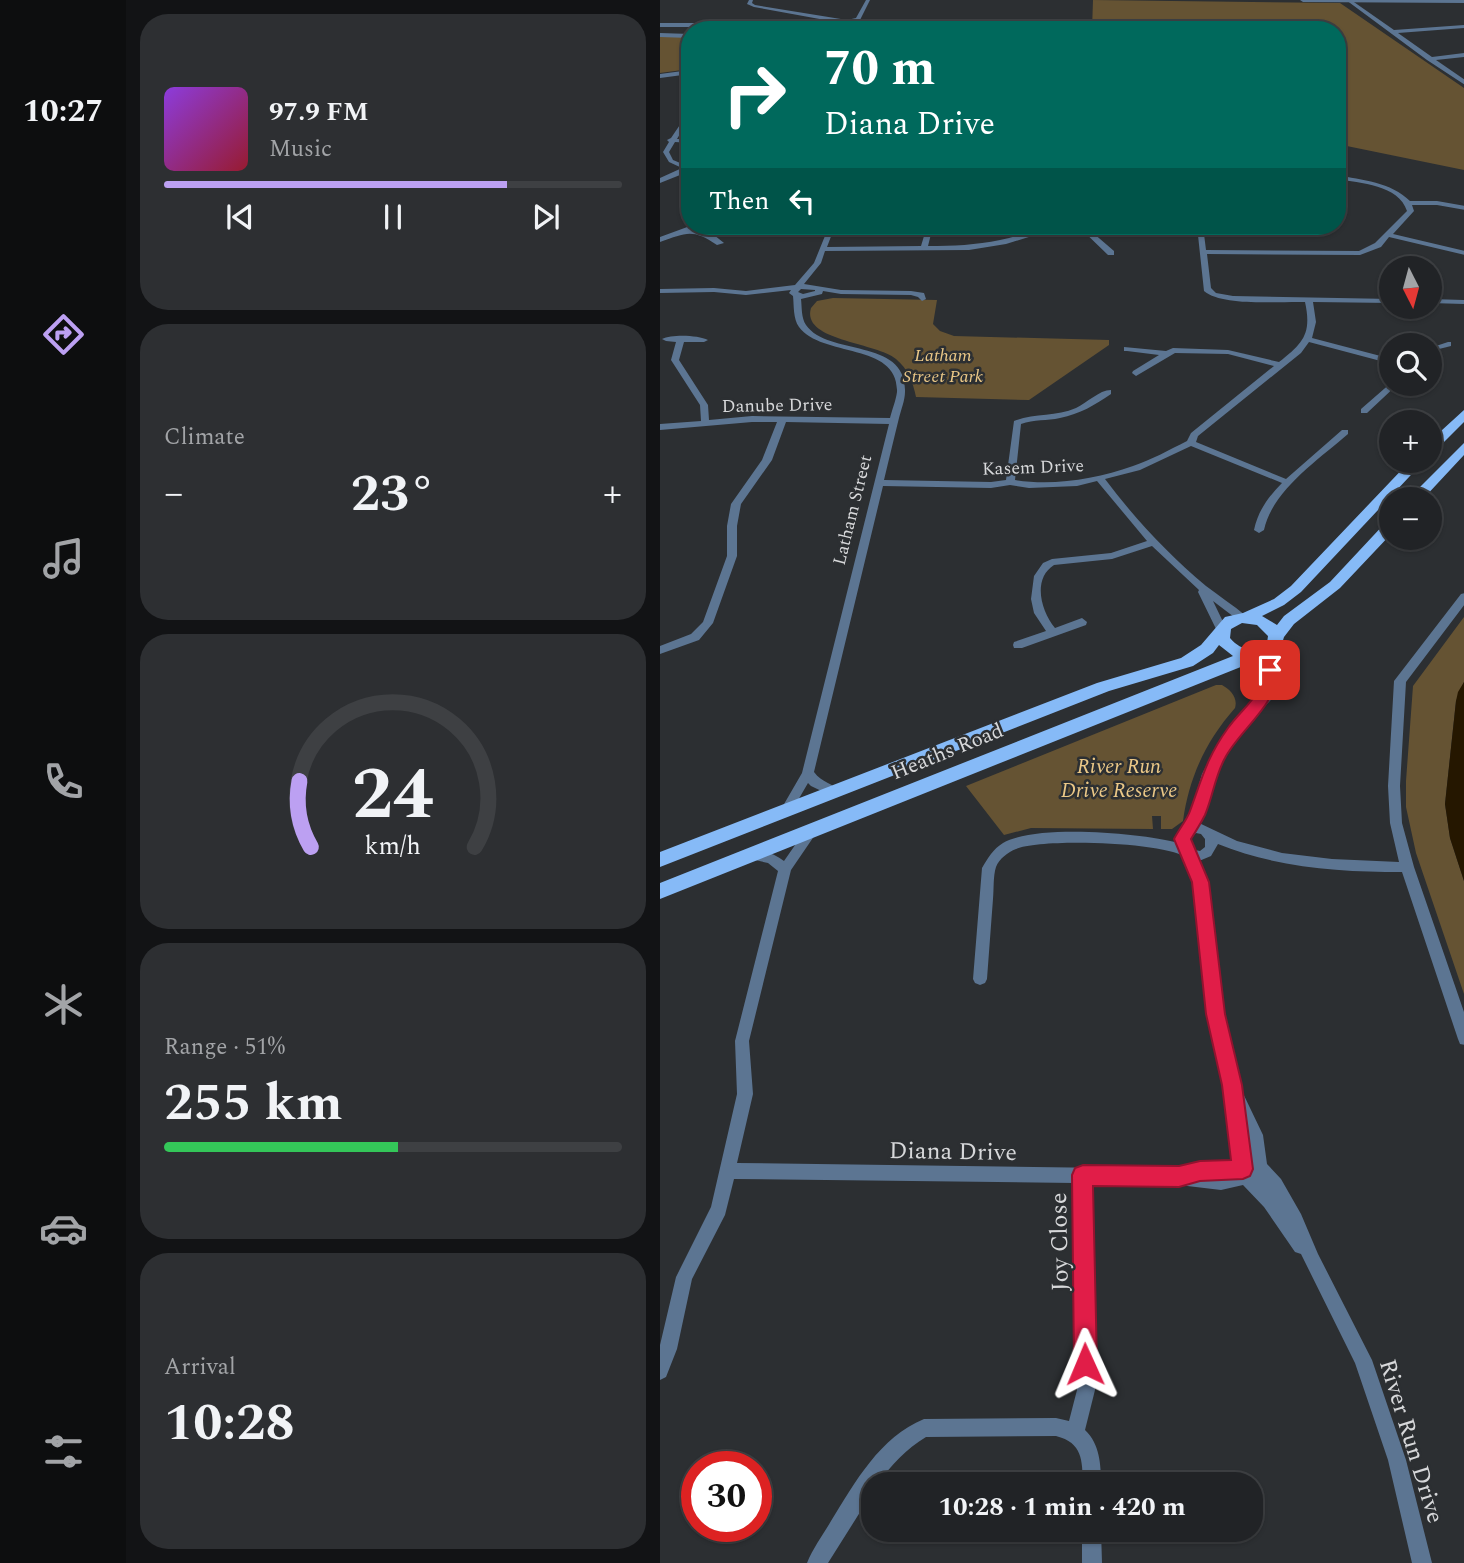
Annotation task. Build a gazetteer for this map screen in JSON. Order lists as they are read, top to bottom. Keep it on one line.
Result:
{"streets":{"main road":["Heaths Road"],"street":["Danube Drive","Kasem Drive","Latham Street","Diana Drive","Joy Close","River Run Drive"]},"crossings":[["Danube Drive","Latham Street"],["Kasem Drive","Latham Street"],["Latham Street","Heaths Road"],["Diana Drive","Joy Close"],["Diana Drive","River Run Drive"]],"parks":["Latham Street Park","River Run Drive Reserve"],"north":"bottom","page":{"tabs":"10:27","turn":["70 m","Diana Drive"],"song":["97.9 FM","Music"],"then":"Then","map_buttons":["+","−"],"tile":["Climate",["Range · 51%","255 km"],["Arrival","10:28"]],"heat":["−","23°","+"],"limit":"30","trip":"10:28 · 1 min · 420 m","gauge":["24","km/h"]}}
